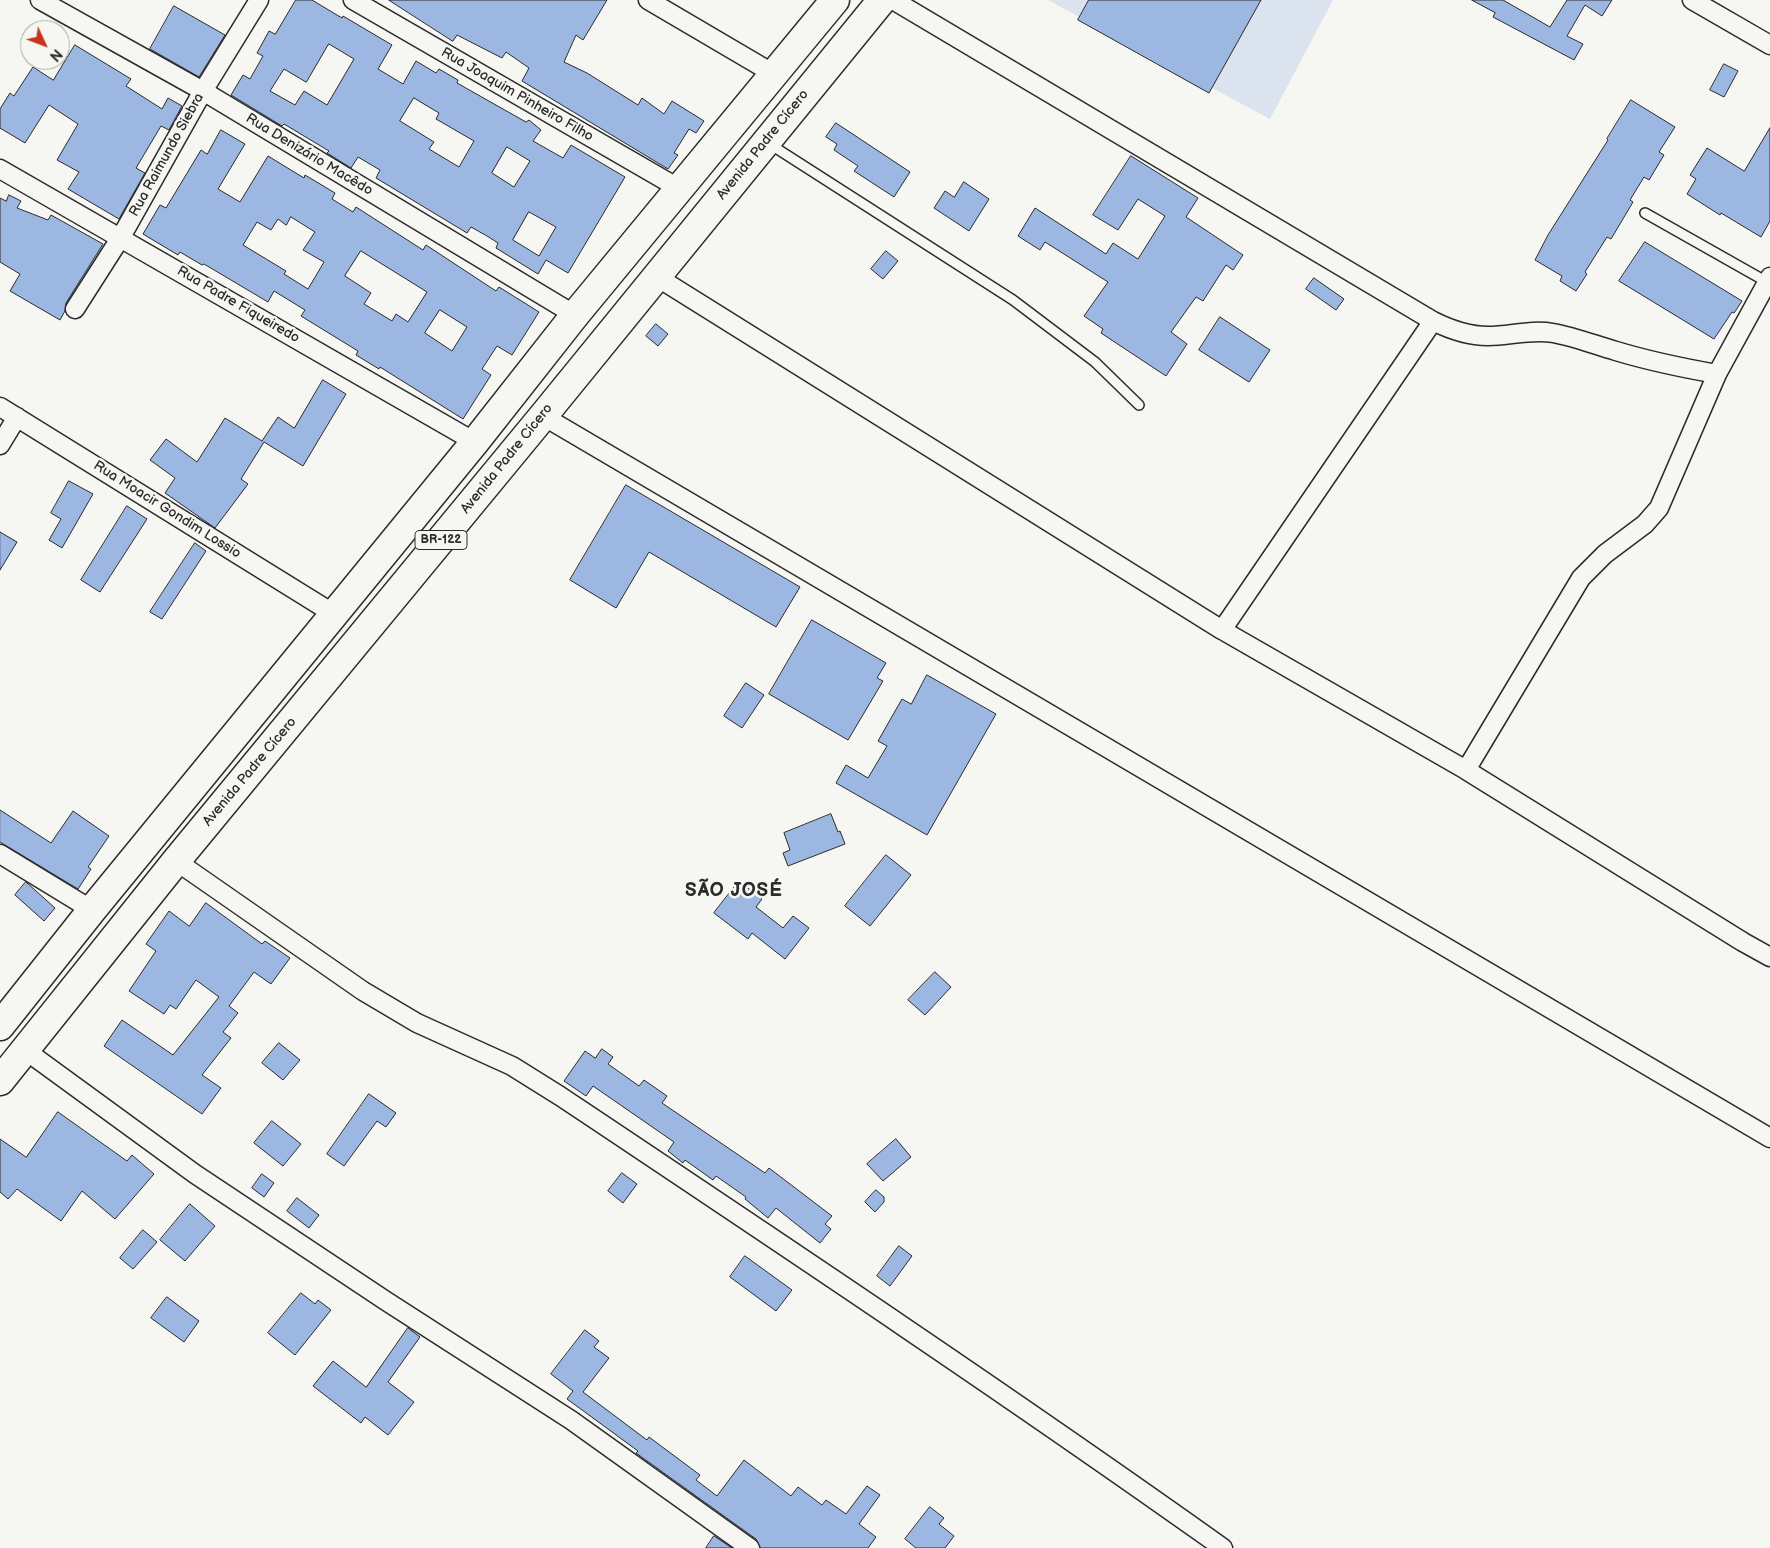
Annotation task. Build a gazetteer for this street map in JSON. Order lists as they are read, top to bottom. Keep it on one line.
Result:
{"streets":{"highway":["Avenida Padre Cícero","BR-122"],"street":["Rua Joaquim Pinheiro Filho","Rua Raimundo Siebra","Rua Denizário Macêdo","Rua Padre Fiqueiredo","Rua Moacir Gondim Lossio"]},"crossings":[["Rua Joaquim Pinheiro Filho","BR-122"],["Rua Raimundo Siebra","Rua Denizário Macêdo"],["Rua Raimundo Siebra","Rua Padre Fiqueiredo"],["Rua Denizário Macêdo","BR-122"],["Rua Padre Fiqueiredo","BR-122"],["Rua Moacir Gondim Lossio","BR-122"]],"districts":["SÃO JOSÉ"],"north":"bottom right"}
